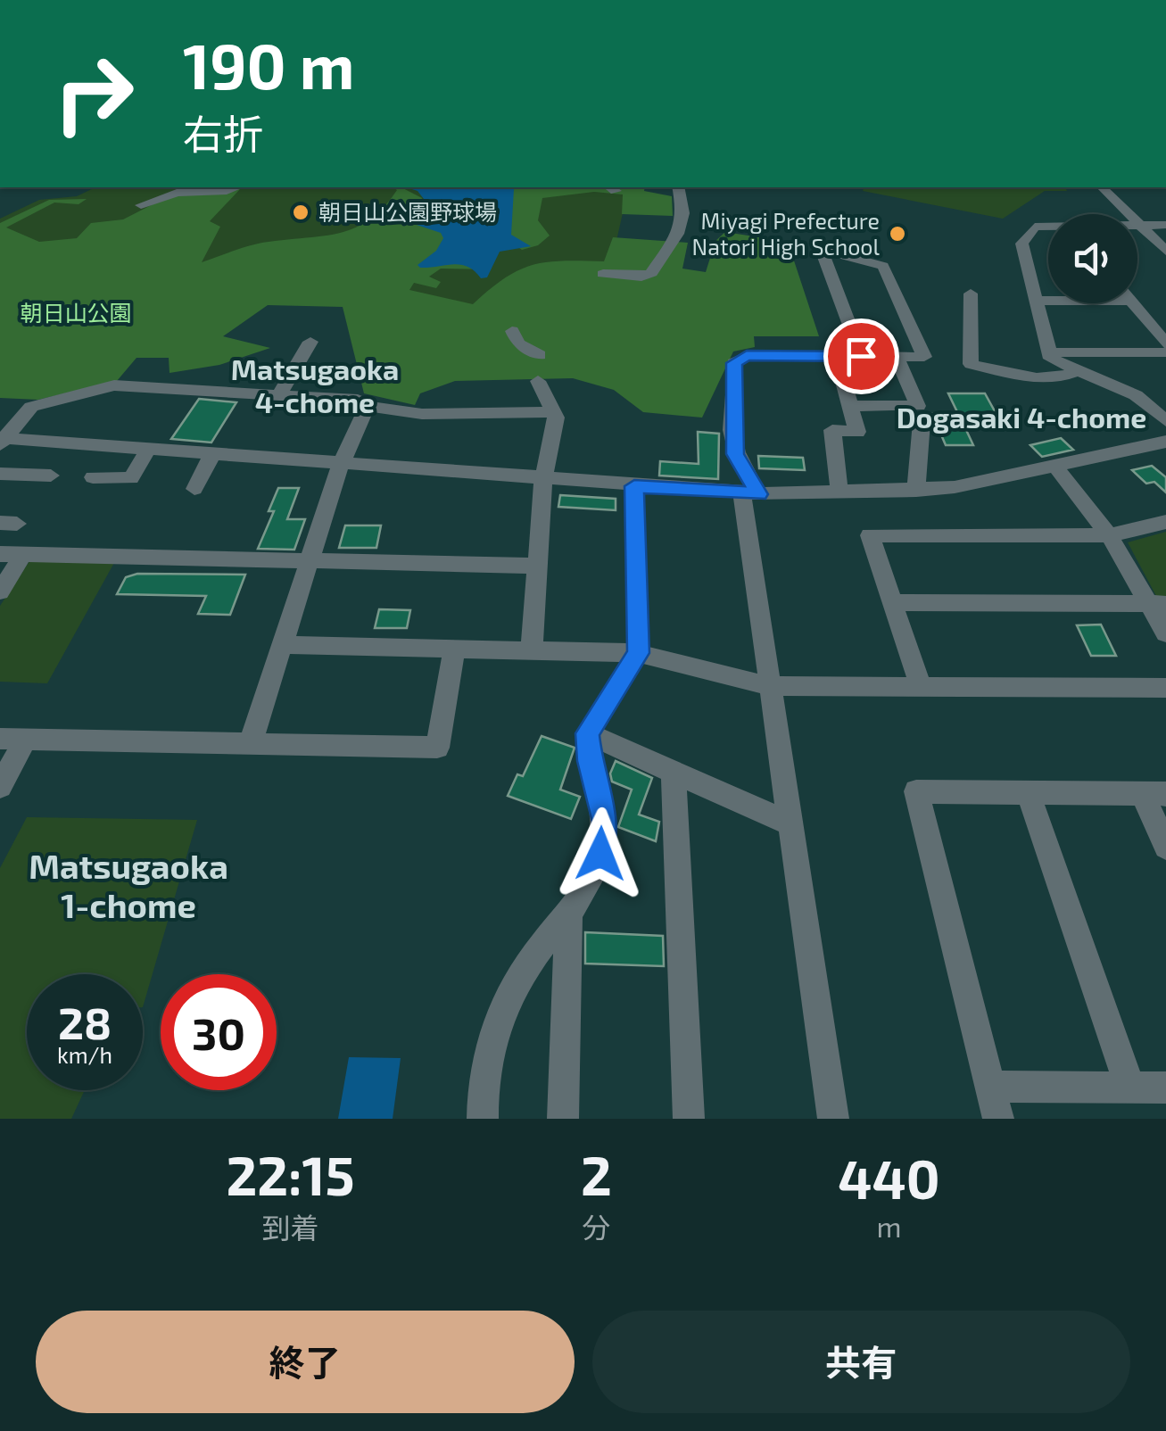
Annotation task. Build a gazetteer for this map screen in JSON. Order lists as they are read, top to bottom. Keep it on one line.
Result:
{"districts":["Matsugaoka 4-chome","Dogasaki 4-chome","Matsugaoka 1-chome"],"parks":["朝日山公園"],"places":["朝日山公園野球場","Miyagi Prefecture Natori High School"],"page":{"turn":["190 m","右折"],"speed":"28 km/h","limit":"30","eta":["22:15","到着","2","分","440","m"],"buttons":["終了","共有"]}}
